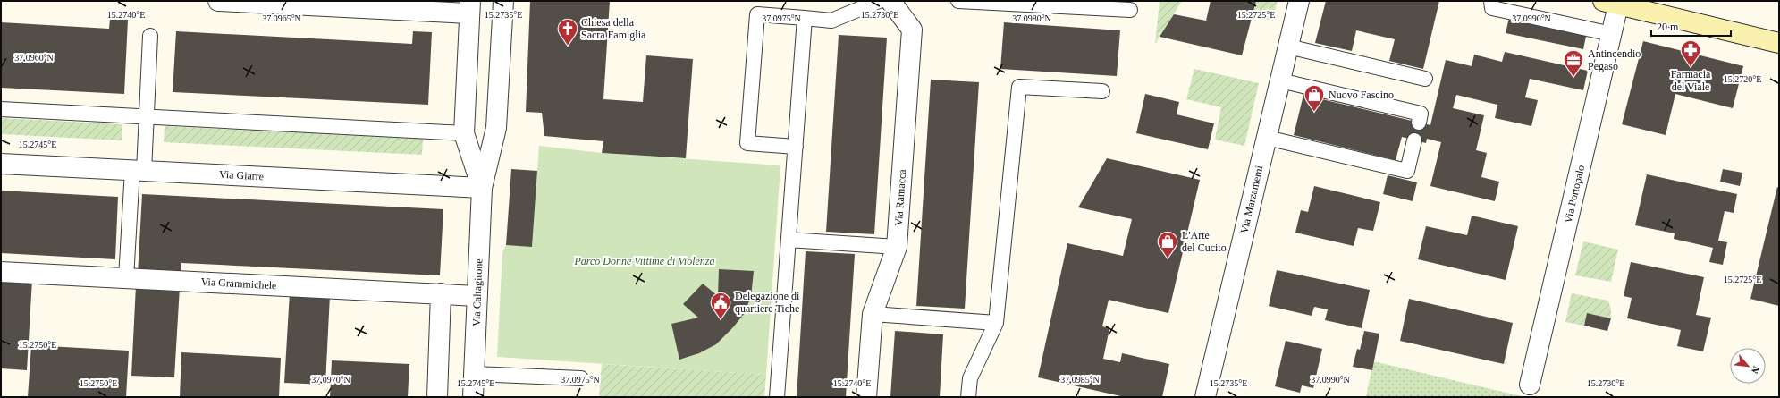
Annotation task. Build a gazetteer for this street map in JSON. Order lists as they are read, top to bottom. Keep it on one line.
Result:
{"streets":{"street":["Via Giarre","Via Portopalo","Via Ramacca","Via Marzamemi","Via Grammichele","Via Caltagirone"]},"crossings":[["Via Giarre","Via Caltagirone"],["Via Grammichele","Via Caltagirone"]],"parks":["Parco Donne Vittime di Violenza"],"places":{"church":["Chiesa della Sacra Famiglia"],"pharmacy":["Farmacia del Viale"],"office":["Antincendio Pegaso"],"shop":["Nuovo Fascino","L'Arte del Cucito"],"public building":["Delegazione di quartiere Tiche"]},"scale_bar":"20 m","north":"bottom right","coordinates":["15.2740°E","15.2735°E","15.2730°E","15.2725°E","37.0965°N","37.0975°N","37.0980°N","37.0990°N","37.0960°N","15.2720°E","15.2745°E","15.2750°E","37.0970°N","37.0985°N"]}
